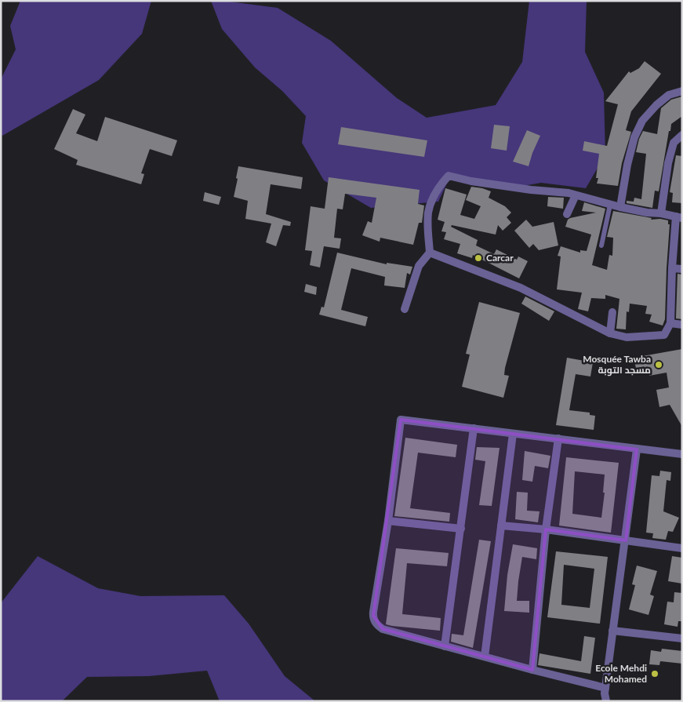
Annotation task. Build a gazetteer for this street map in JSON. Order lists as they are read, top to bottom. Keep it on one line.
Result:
{"places":["Carcar","Mosquée Tawba مسجد التوبة","Ecole Mehdi Mohamed"]}
